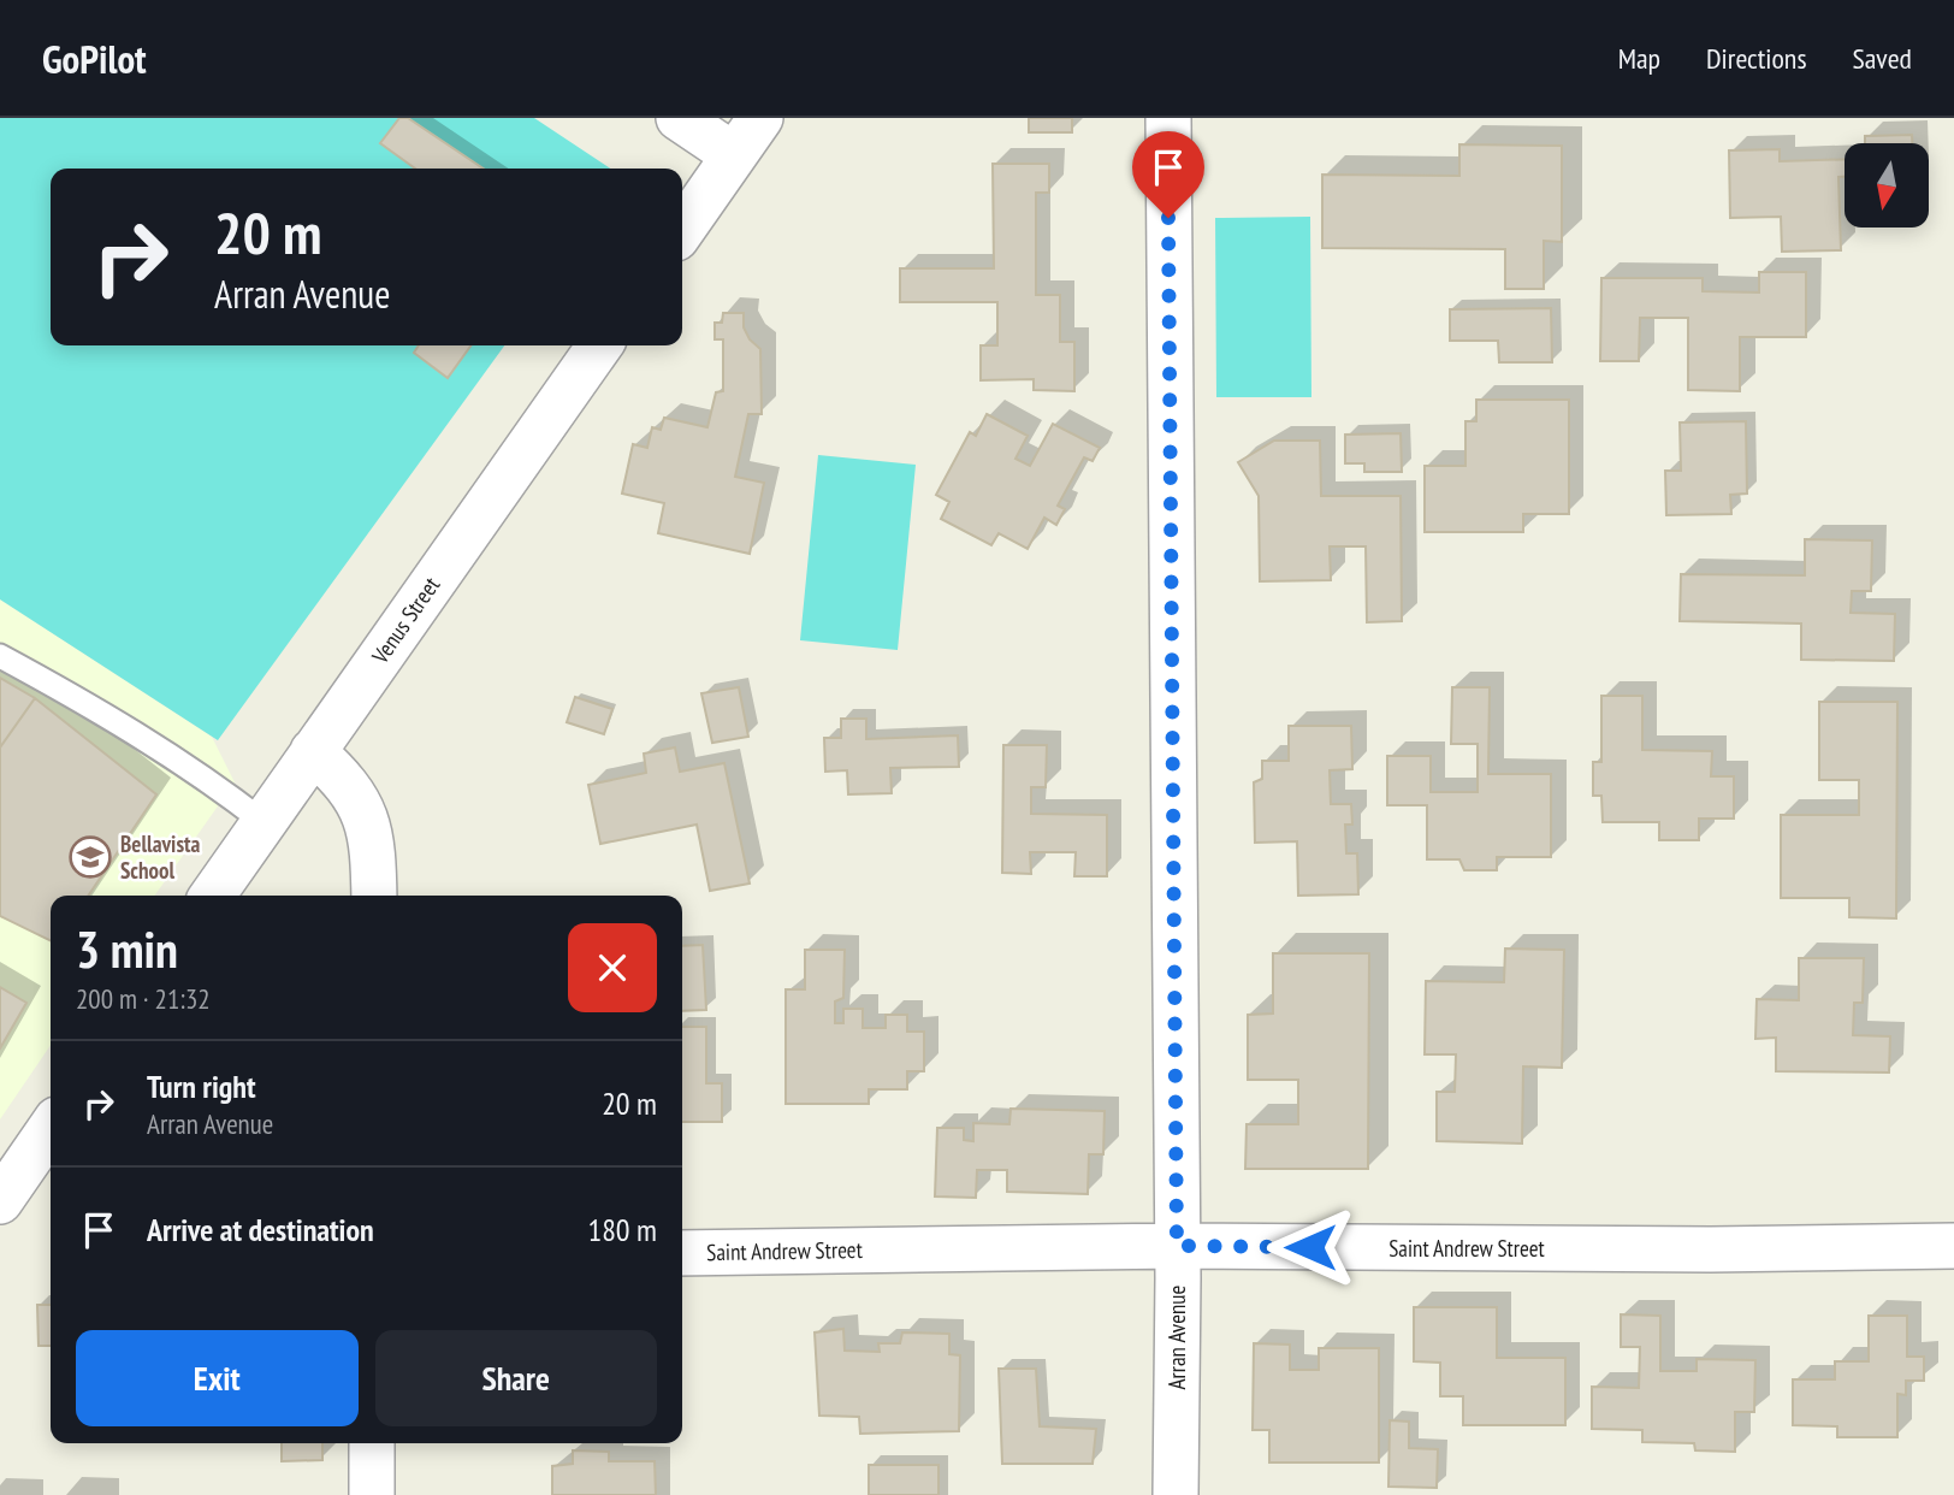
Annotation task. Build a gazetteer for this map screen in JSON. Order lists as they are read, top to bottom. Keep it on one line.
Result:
{"streets":{"street":["Venus Street","Saint Andrew Street","Arran Avenue"]},"crossings":[["Saint Andrew Street","Arran Avenue"]],"places":{"school or university":["Bellavista School"]},"north":"bottom","page":{"header":"GoPilot","nav":["Map","Directions","Saved"],"turn":["20 m","Arran Avenue"],"heading":["3 min","200 m · 21:32"],"list":[{"name":"Turn right","note":"Arran Avenue","value":"20 m"},{"name":"Arrive at destination","value":"180 m"}],"buttons":["Exit","Share"]}}
